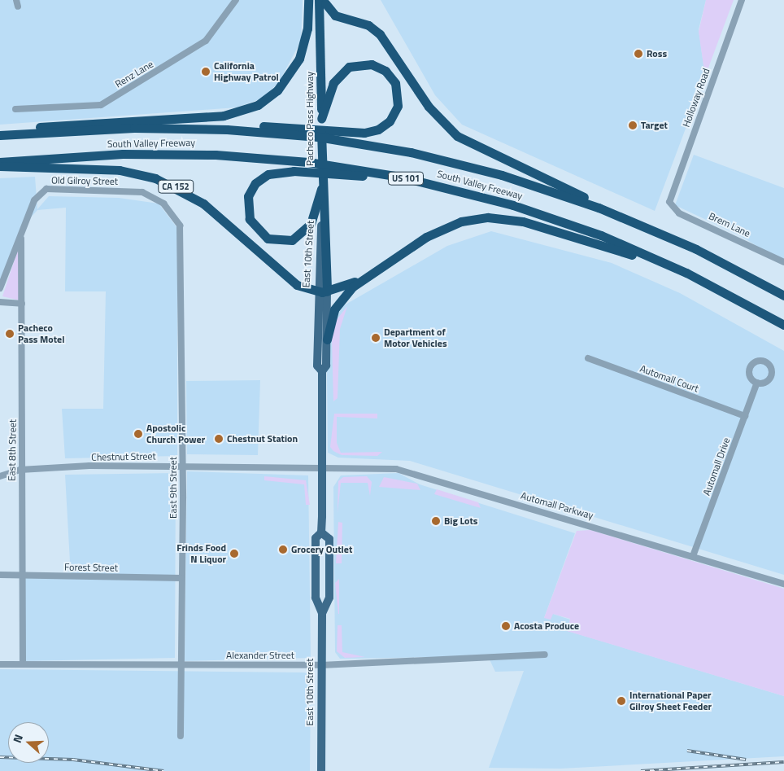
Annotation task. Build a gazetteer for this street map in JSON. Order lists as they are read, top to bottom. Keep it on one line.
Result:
{"streets":{"highway":["Pacheco Pass Highway","South Valley Freeway","US 101","CA 152","East 10th Street"],"street":["Renz Lane","Holloway Road","Old Gilroy Street","Brem Lane","Automall Court","East 8th Street","Chestnut Street","Automall Drive","East 9th Street","Automall Parkway","Forest Street","Alexander Street"]},"crossings":[["Holloway Road","Brem Lane"],["Pacheco Pass Highway","East 10th Street"],["Old Gilroy Street","East 8th Street"],["Old Gilroy Street","East 9th Street"],["CA 152","East 10th Street"],["East 10th Street","Chestnut Street"],["East 10th Street","Automall Parkway"],["East 10th Street","Alexander Street"],["Automall Court","Automall Drive"],["East 8th Street","Chestnut Street"],["East 8th Street","Forest Street"],["East 8th Street","Alexander Street"],["Chestnut Street","East 9th Street"],["Chestnut Street","Automall Parkway"],["Automall Drive","Automall Parkway"],["East 9th Street","Forest Street"],["East 9th Street","Alexander Street"]],"places":["Ross","California Highway Patrol","Target","Pacheco Pass Motel","Department of Motor Vehicles","Apostolic Church Power","Chestnut Station","Big Lots","Grocery Outlet","Frinds Food N Liquor","Acosta Produce","International Paper Gilroy Sheet Feeder"],"north":"left"}
